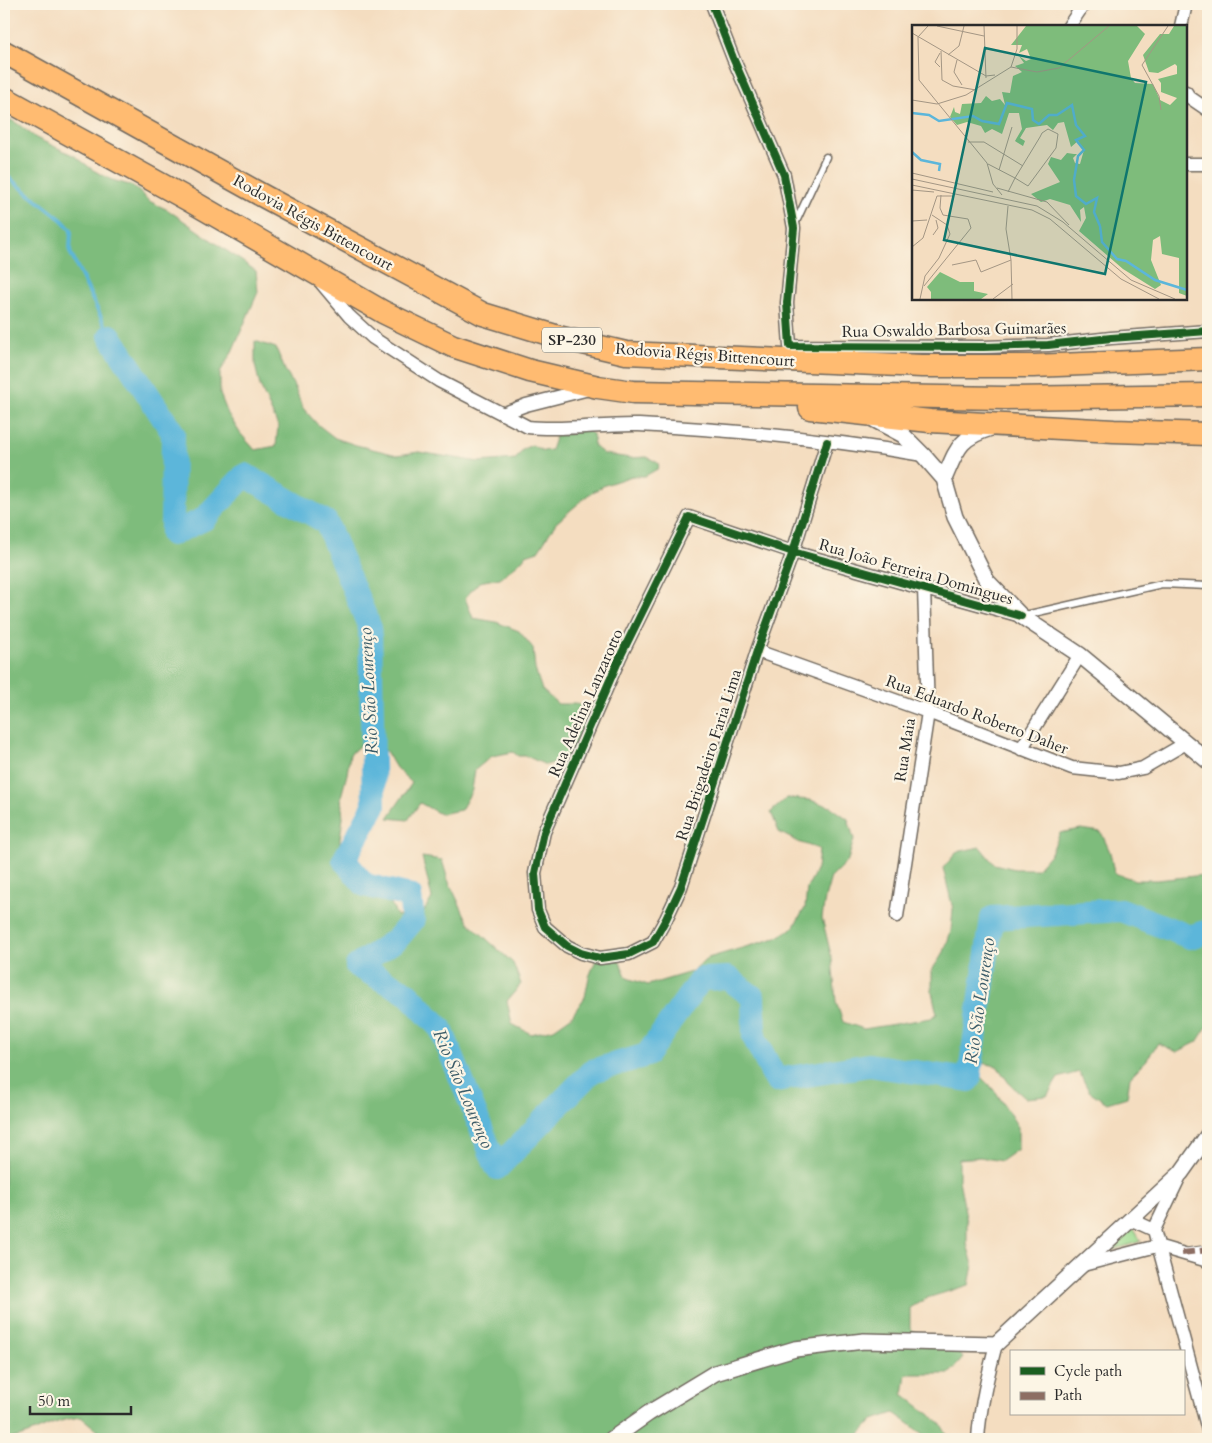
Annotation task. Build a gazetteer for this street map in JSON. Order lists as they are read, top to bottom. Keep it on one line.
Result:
{"streets":{"highway":["Rodovia Régis Bittencourt","SP-230"],"street":["Rua Oswaldo Barbosa Guimarães","Rua João Ferreira Domingues","Rua Adelina Lanzarotto","Rua Eduardo Roberto Daher","Rua Maia","Rua Brigadeiro Faria Lima"]},"crossings":[["Rua João Ferreira Domingues","Rua Adelina Lanzarotto"],["Rua João Ferreira Domingues","Rua Maia"],["Rua João Ferreira Domingues","Rua Brigadeiro Faria Lima"],["Rua Adelina Lanzarotto","Rua Brigadeiro Faria Lima"],["Rua Eduardo Roberto Daher","Rua Maia"],["Rua Eduardo Roberto Daher","Rua Brigadeiro Faria Lima"]],"water":["Rio São Lourenço"],"legend":["Cycle path","Path"],"scale_bar":"50 m"}
